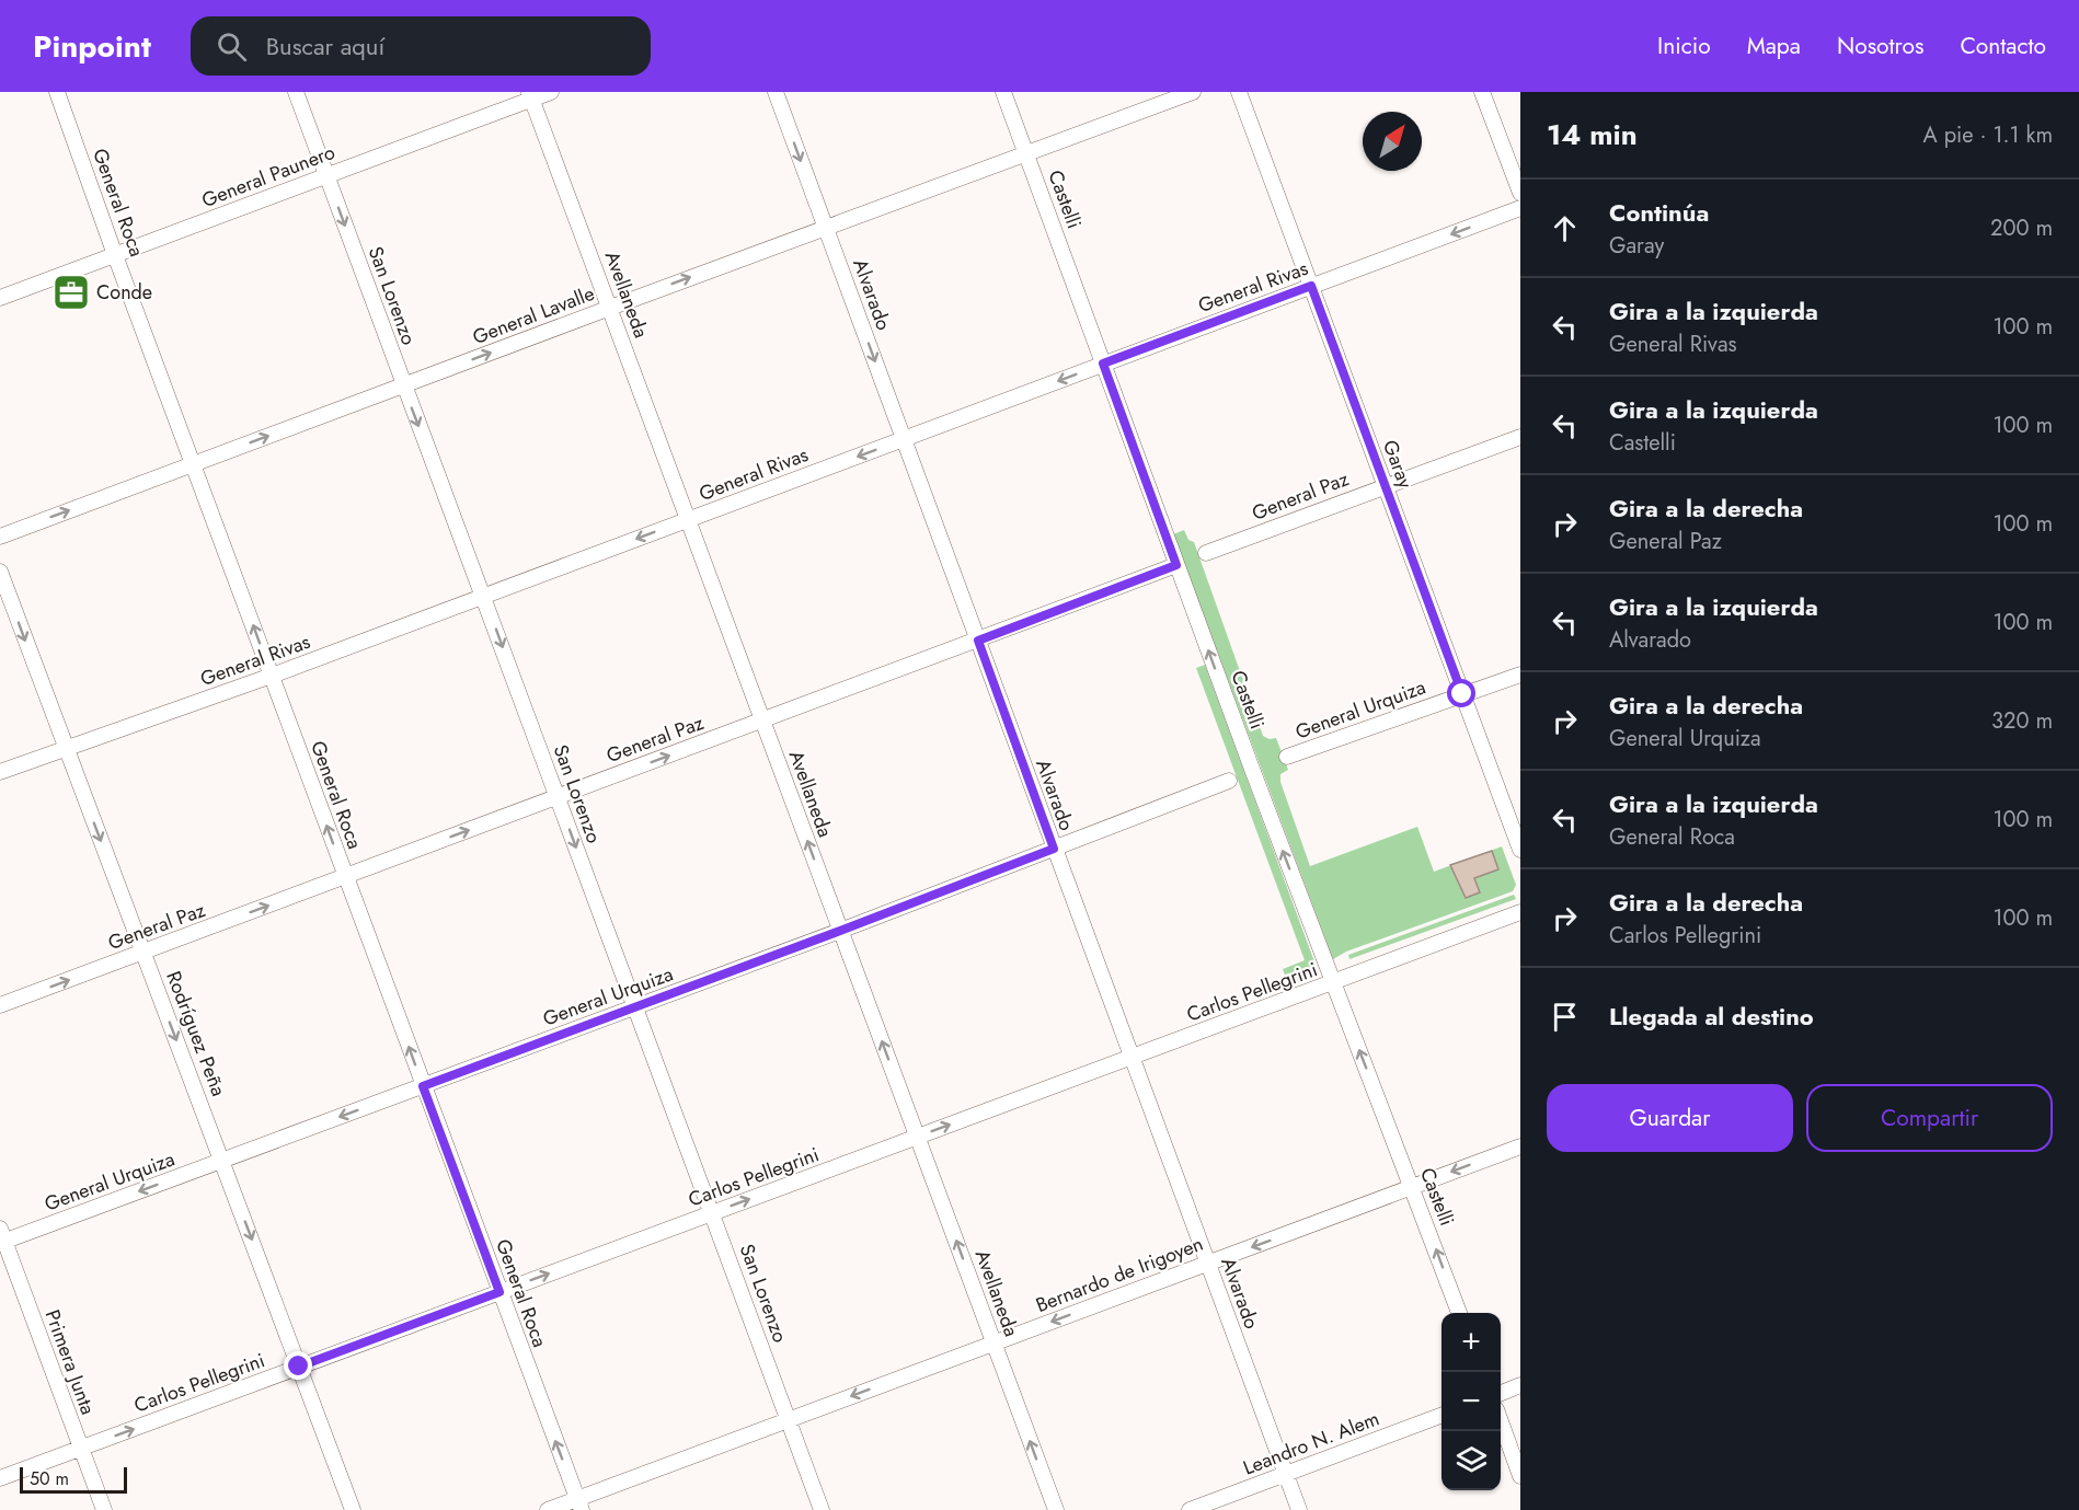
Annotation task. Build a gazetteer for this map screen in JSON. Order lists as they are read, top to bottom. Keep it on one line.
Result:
{"streets":{"street":["General Paunero","Castelli","General Roca","General Rivas","Avellaneda","Alvarado","San Lorenzo","General Lavalle","Garay","General Paz","General Urquiza","Carlos Pellegrini","Rodríguez Peña","Bernardo de Irigoyen","Primera Junta","Leandro N. Alem"]},"crossings":[["General Paunero","General Roca"],["General Paunero","Avellaneda"],["General Paunero","San Lorenzo"],["Castelli","General Rivas"],["Castelli","General Lavalle"],["Castelli","General Paz"],["Castelli","Carlos Pellegrini"],["Castelli","Bernardo de Irigoyen"],["General Roca","General Rivas"],["General Roca","General Lavalle"],["General Roca","General Paz"],["General Roca","General Urquiza"],["General Roca","Carlos Pellegrini"],["General Roca","Bernardo de Irigoyen"],["General Rivas","Avellaneda"],["General Rivas","Alvarado"],["General Rivas","San Lorenzo"],["General Rivas","Garay"],["General Rivas","Rodríguez Peña"],["Avellaneda","General Lavalle"],["Avellaneda","General Paz"],["Avellaneda","General Urquiza"],["Avellaneda","Carlos Pellegrini"],["Avellaneda","Bernardo de Irigoyen"],["Alvarado","General Lavalle"],["Alvarado","General Paz"],["Alvarado","General Urquiza"],["Alvarado","Carlos Pellegrini"],["Alvarado","Bernardo de Irigoyen"],["Alvarado","Leandro N. Alem"],["San Lorenzo","General Lavalle"],["San Lorenzo","General Paz"],["San Lorenzo","General Urquiza"],["San Lorenzo","Carlos Pellegrini"],["San Lorenzo","Bernardo de Irigoyen"],["Garay","General Paz"],["Garay","General Urquiza"],["General Paz","Rodríguez Peña"],["General Urquiza","Rodríguez Peña"],["General Urquiza","Primera Junta"],["Carlos Pellegrini","Rodríguez Peña"],["Carlos Pellegrini","Primera Junta"]],"one_way":["Castelli","General Roca","General Rivas","Avellaneda","San Lorenzo","General Lavalle","General Paz","Carlos Pellegrini","Rodríguez Peña","Bernardo de Irigoyen"],"places":{"office":["Conde"]},"scale_bar":"50 m","north":"top right","page":{"header":"Pinpoint","search":"Buscar aquí","nav":["Inicio","Mapa","Nosotros","Contacto"],"heading":["14 min","A pie · 1.1 km"],"list":[["Continúa","Garay","200 m"],["Gira a la izquierda","General Rivas","100 m"],["Gira a la izquierda","Castelli","100 m"],["Gira a la derecha","General Paz","100 m"],["Gira a la izquierda","Alvarado","100 m"],["Gira a la derecha","General Urquiza","320 m"],["Gira a la izquierda","General Roca","100 m"],["Gira a la derecha","Carlos Pellegrini","100 m"],"Llegada al destino"],"buttons":["Guardar","Compartir"],"map_buttons":["+","−"],"scale":"50 m"}}
